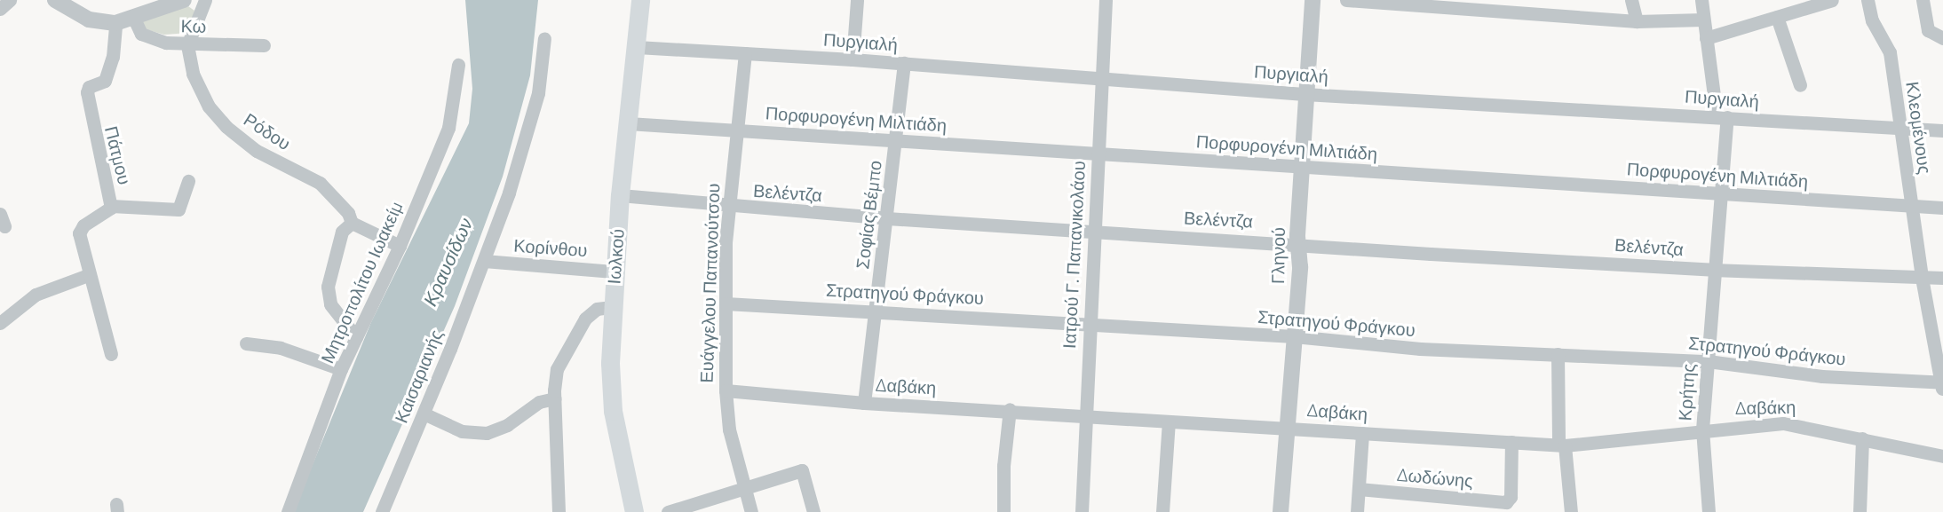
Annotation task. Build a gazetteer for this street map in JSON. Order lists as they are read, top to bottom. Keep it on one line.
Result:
{"streets":{"main road":["Ιωλκού"],"street":["Κω","Πυργιαλή","Πορφυρογένη Μιλτιάδη","Κλεομένους","Ρόδου","Πάτμου","Βελέντζα","Σοφίας Βέμπο","Κορίνθου","Ιατρού Γ. Παπανικολάου","Γληνού","Μητροπολίτου Ιωακείμ","Ευάγγελου Παπανούτσου","Στρατηγού Φράγκου","Καισαριανής","Δαβάκη","Κρήτης","Δωδώνης"]},"crossings":[["Κω","Ρόδου"],["Πυργιαλή","Κλεομένους"],["Πυργιαλή","Σοφίας Βέμπο"],["Πυργιαλή","Ιατρού Γ. Παπανικολάου"],["Πυργιαλή","Γληνού"],["Πυργιαλή","Ιωλκού"],["Πυργιαλή","Ευάγγελου Παπανούτσου"],["Πυργιαλή","Κρήτης"],["Πορφυρογένη Μιλτιάδη","Κλεομένους"],["Πορφυρογένη Μιλτιάδη","Σοφίας Βέμπο"],["Πορφυρογένη Μιλτιάδη","Ιατρού Γ. Παπανικολάου"],["Πορφυρογένη Μιλτιάδη","Γληνού"],["Πορφυρογένη Μιλτιάδη","Ιωλκού"],["Πορφυρογένη Μιλτιάδη","Ευάγγελου Παπανούτσου"],["Πορφυρογένη Μιλτιάδη","Κρήτης"],["Κλεομένους","Βελέντζα"],["Κλεομένους","Στρατηγού Φράγκου"],["Βελέντζα","Σοφίας Βέμπο"],["Βελέντζα","Ιατρού Γ. Παπανικολάου"],["Βελέντζα","Γληνού"],["Βελέντζα","Ιωλκού"],["Βελέντζα","Ευάγγελου Παπανούτσου"],["Βελέντζα","Κρήτης"],["Σοφίας Βέμπο","Στρατηγού Φράγκου"],["Σοφίας Βέμπο","Δαβάκη"],["Κορίνθου","Ιωλκού"],["Κορίνθου","Καισαριανής"],["Ιατρού Γ. Παπανικολάου","Στρατηγού Φράγκου"],["Ιατρού Γ. Παπανικολάου","Δαβάκη"],["Γληνού","Στρατηγού Φράγκου"],["Γληνού","Δαβάκη"],["Ευάγγελου Παπανούτσου","Στρατηγού Φράγκου"],["Ευάγγελου Παπανούτσου","Δαβάκη"],["Στρατηγού Φράγκου","Κρήτης"],["Δαβάκη","Κρήτης"],["Δαβάκη","Δωδώνης"]],"water":["Κραυσίδων"]}
